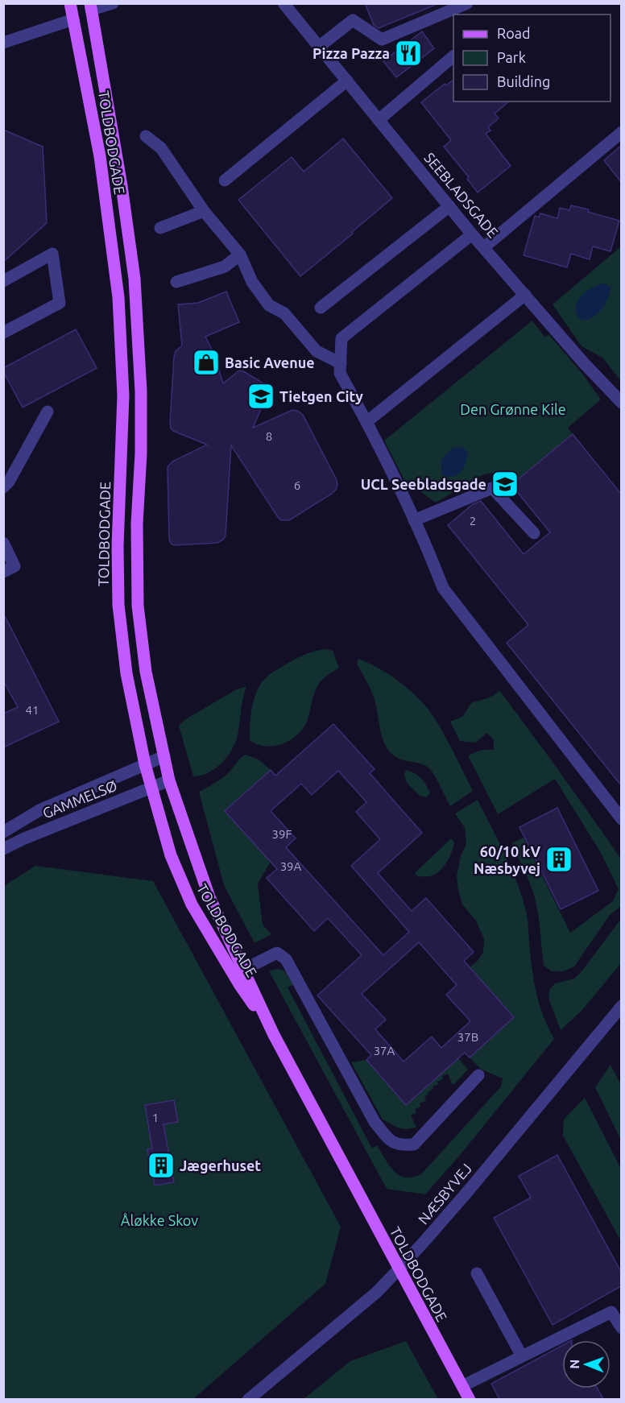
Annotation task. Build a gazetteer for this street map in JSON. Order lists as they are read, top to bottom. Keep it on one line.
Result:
{"streets":{"main road":["TOLDBODGADE"],"street":["SEEBLADSGADE","GAMMELSØ","NÆSBYVEJ"]},"crossings":[["TOLDBODGADE","GAMMELSØ"],["TOLDBODGADE","NÆSBYVEJ"]],"parks":["Den Grønne Kile","Åløkke Skov"],"places":{"restaurant":["Pizza Pazza"],"shop":["Basic Avenue"],"school or university":["Tietgen City","UCL Seebladsgade"],"building":["60/10 kV Næsbyvej","Jægerhuset"]},"house_numbers":["8","6","2","41","39F","39A","37B","37A","1"],"legend":["Road","Park","Building"],"north":"left"}
